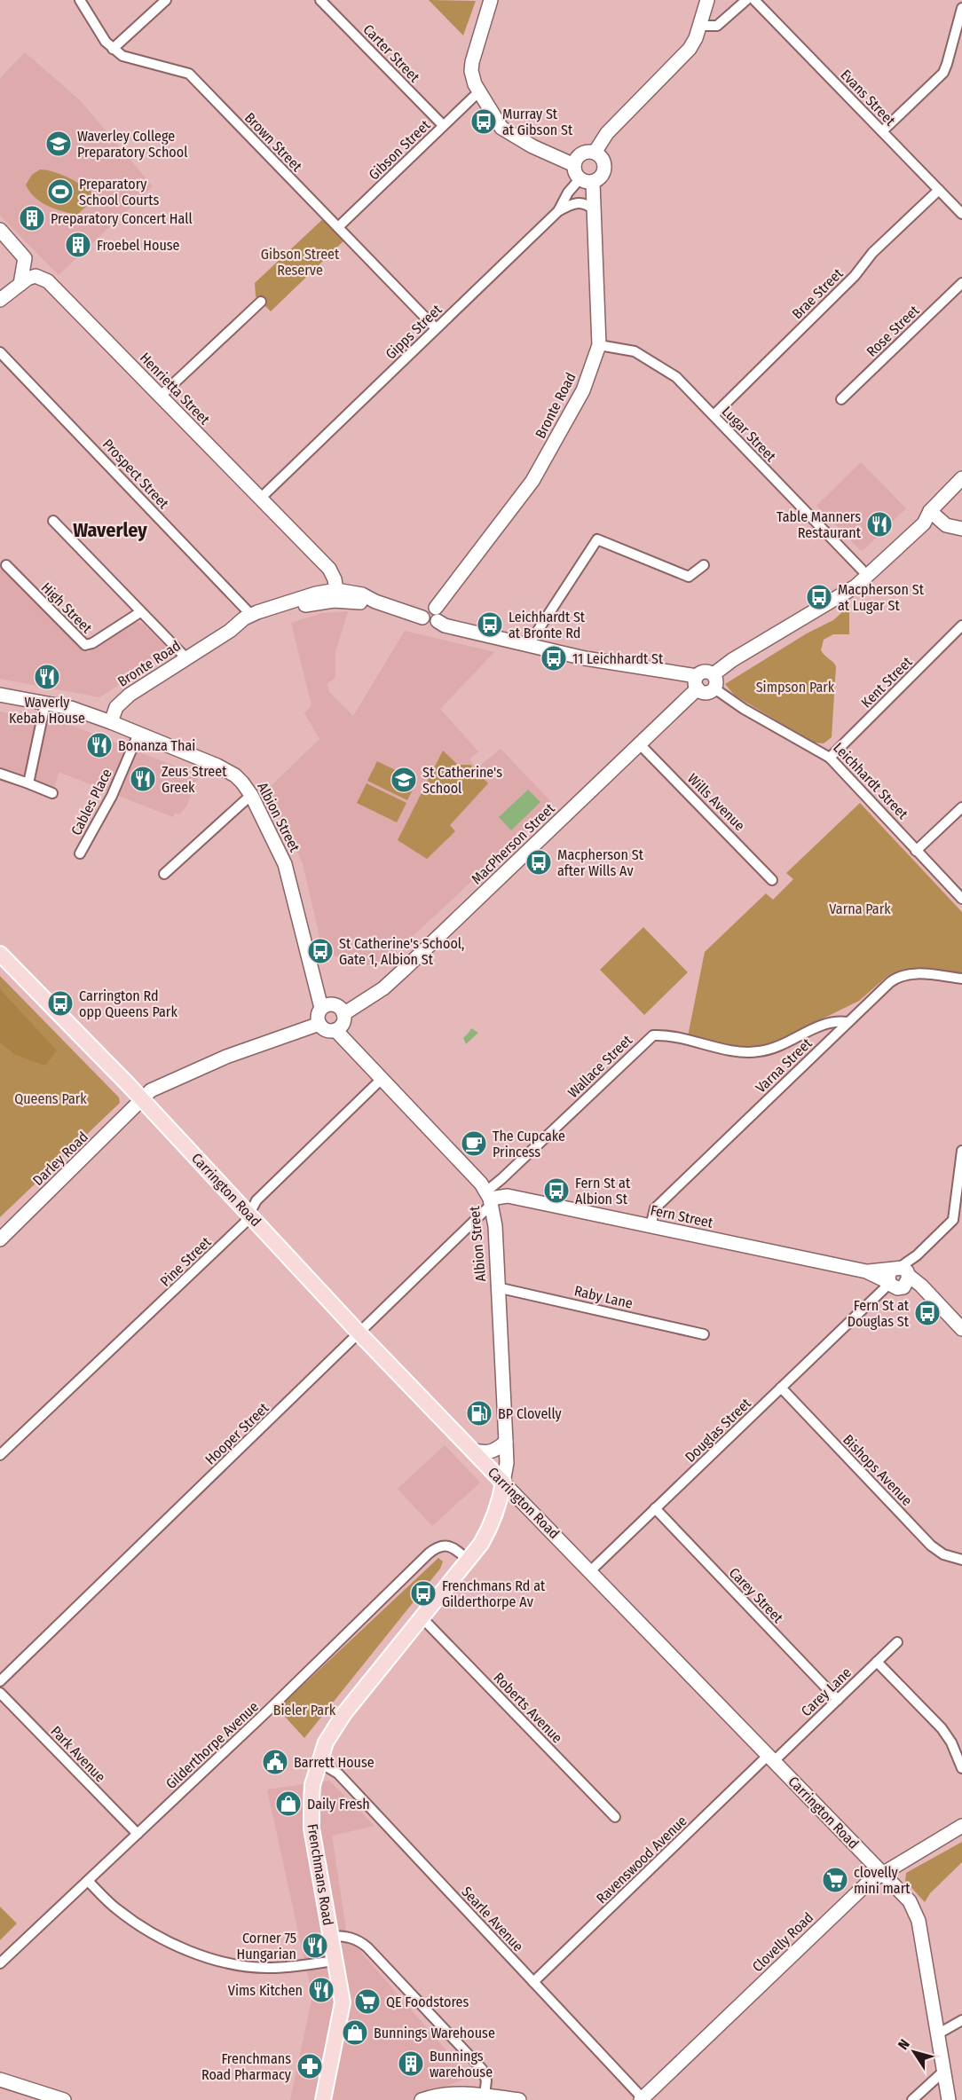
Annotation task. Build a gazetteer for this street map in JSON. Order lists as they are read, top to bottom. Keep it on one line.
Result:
{"streets":{"main road":["Henrietta Street","Bronte Road","Albion Street","MacPherson Street","Darley Road","Carrington Road","Fern Street","Frenchmans Road","Clovelly Road"],"street":["Carter Street","Evans Street","Brown Street","Gibson Street","Brae Street","Rose Street","Gipps Street","Lugar Street","Prospect Street","High Street","Kent Street","Leichhardt Street","Cables Place","Wills Avenue","Varna Street","Wallace Street","Pine Street","Raby Lane","Douglas Street","Hooper Street","Bishops Avenue","Carey Street","Carey Lane","Roberts Avenue","Gilderthorpe Avenue","Park Avenue","Ravenswood Avenue","Searle Avenue"]},"crossings":[["Carter Street","Gibson Street"],["Evans Street","Brae Street"],["Brown Street","Gibson Street"],["Brown Street","Gipps Street"],["Brae Street","Lugar Street"],["Gipps Street","Henrietta Street"],["Gipps Street","Bronte Road"],["Henrietta Street","Bronte Road"],["Bronte Road","Lugar Street"],["Bronte Road","Prospect Street"],["Bronte Road","Albion Street"],["Kent Street","Leichhardt Street"],["Leichhardt Street","MacPherson Street"],["Cables Place","Albion Street"],["Wills Avenue","MacPherson Street"],["Albion Street","MacPherson Street"],["Albion Street","Wallace Street"],["Albion Street","Carrington Road"],["Albion Street","Fern Street"],["Albion Street","Pine Street"],["Albion Street","Raby Lane"],["Albion Street","Hooper Street"],["Albion Street","Frenchmans Road"],["Varna Street","Wallace Street"],["Varna Street","Fern Street"],["Wallace Street","Fern Street"],["Wallace Street","Hooper Street"],["Darley Road","Carrington Road"],["Carrington Road","Pine Street"],["Carrington Road","Douglas Street"],["Carrington Road","Hooper Street"],["Carrington Road","Carey Lane"],["Carrington Road","Ravenswood Avenue"],["Carrington Road","Frenchmans Road"],["Carrington Road","Clovelly Road"],["Fern Street","Douglas Street"],["Fern Street","Hooper Street"],["Douglas Street","Bishops Avenue"],["Douglas Street","Carey Street"],["Carey Street","Carey Lane"],["Carey Lane","Ravenswood Avenue"],["Roberts Avenue","Frenchmans Road"],["Gilderthorpe Avenue","Park Avenue"],["Gilderthorpe Avenue","Frenchmans Road"],["Ravenswood Avenue","Searle Avenue"],["Frenchmans Road","Searle Avenue"],["Searle Avenue","Clovelly Road"]],"districts":["Waverley"],"parks":["Gibson Street Reserve","Simpson Park","Varna Park","Queens Park","Bieler Park"],"places":{"bus stop":["Murray St at Gibson St","Macpherson St at Lugar St","Leichhardt St at Bronte Rd","11 Leichhardt St","Macpherson St after Wills Av","St Catherine's School, Gate 1, Albion St","Carrington Rd opp Queens Park","Fern St at Albion St","Fern St at Douglas St","Frenchmans Rd at Gilderthorpe Av"],"school or university":["Waverley College Preparatory School","St Catherine's School"],"sports":["Preparatory School Courts"],"building":["Preparatory Concert Hall","Froebel House","Bunnings warehouse"],"restaurant":["Table Manners Restaurant","Waverly Kebab House","Bonanza Thai","Zeus Street Greek","Corner 75 Hungarian","Vims Kitchen"],"cafe":["The Cupcake Princess"],"fuel station":["BP Clovelly"],"public building":["Barrett House"],"shop":["Daily Fresh","Bunnings Warehouse"],"supermarket":["clovelly mini mart","QE Foodstores"],"pharmacy":["Frenchmans Road Pharmacy"]},"north":"top left"}
